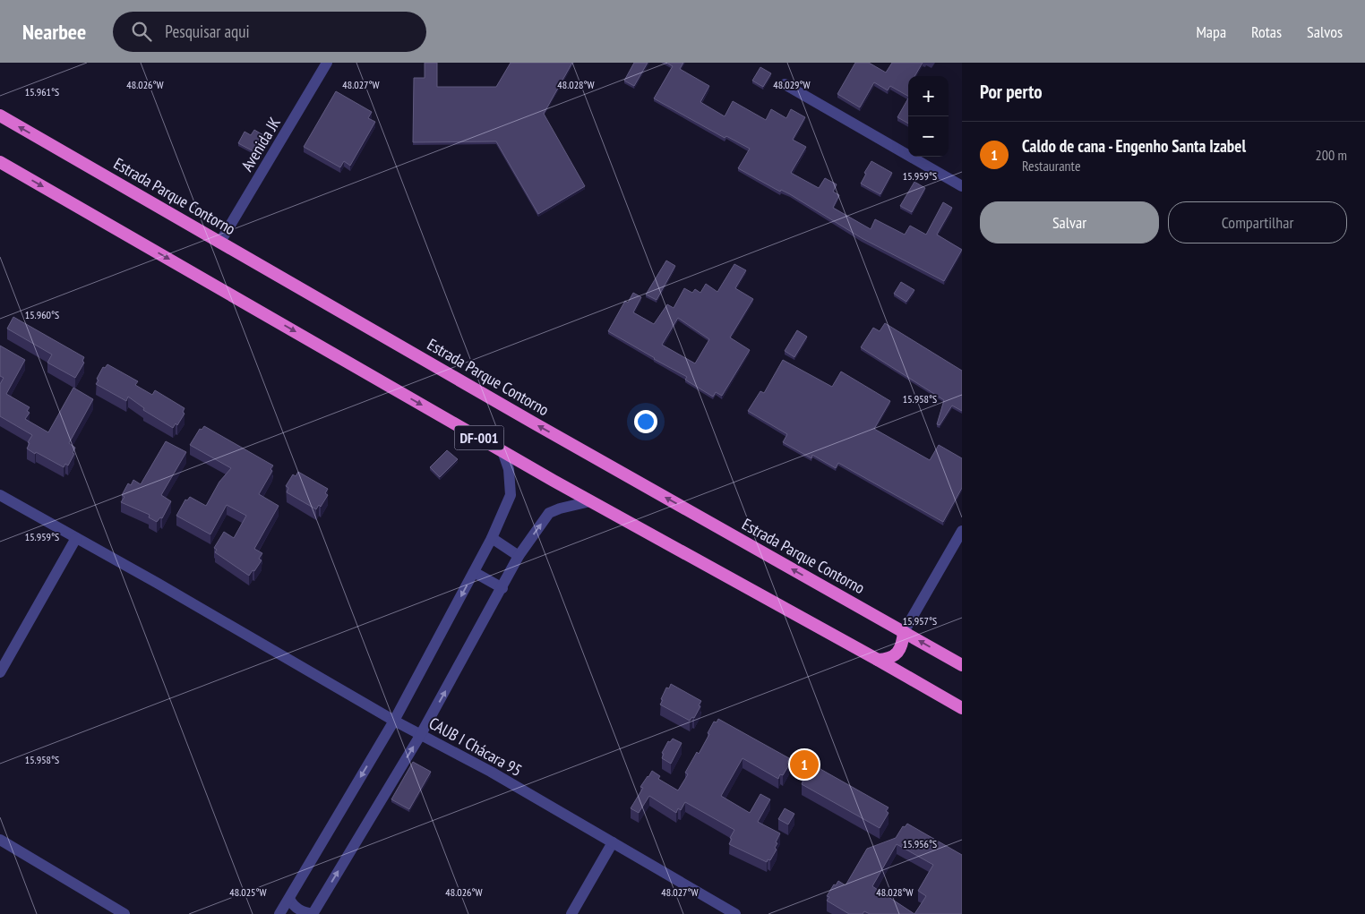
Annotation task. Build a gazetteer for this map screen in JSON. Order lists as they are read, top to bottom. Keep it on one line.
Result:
{"streets":{"highway":["Estrada Parque Contorno","DF-001"],"street":["Avenida JK","CAUB I Chácara 95"]},"crossings":[["Avenida JK","Estrada Parque Contorno"]],"page":{"header":"Nearbee","search":"Pesquisar aqui","nav":["Mapa","Rotas","Salvos"],"heading":"Por perto","map_buttons":["+","−"],"list":[{"mark":"1","name":"Caldo de cana - Engenho Santa Izabel","note":"Restaurante","value":"200 m"}],"buttons":["Salvar","Compartilhar"],"pins":"1"},"coordinates":["48.026°W","48.027°W","48.028°W","48.029°W","15.961°S","15.959°S","15.960°S","15.958°S","15.957°S","15.956°S","48.025°W"]}
